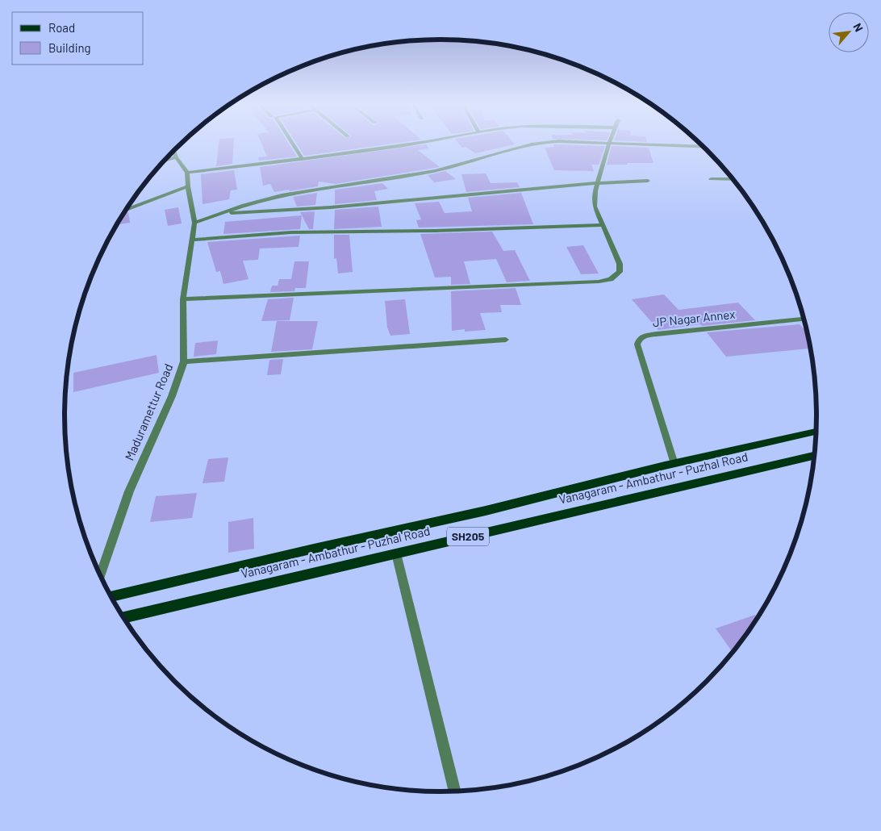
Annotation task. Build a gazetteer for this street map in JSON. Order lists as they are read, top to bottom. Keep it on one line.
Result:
{"streets":{"main road":["Vanagaram - Ambathur - Puzhal Road","SH205"],"street":["JP Nagar Annex","Maduramettur Road"]},"legend":["Road","Building"],"north":"top right"}
